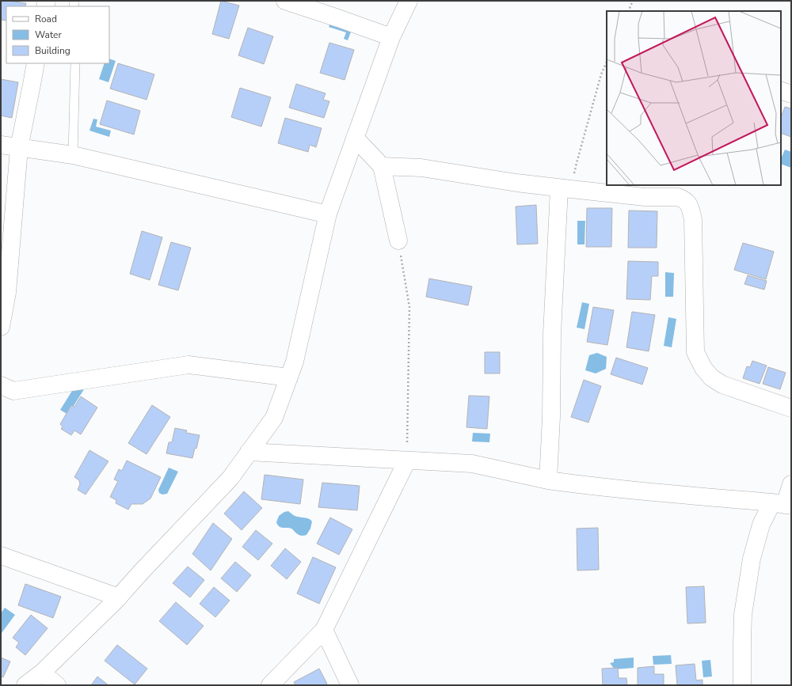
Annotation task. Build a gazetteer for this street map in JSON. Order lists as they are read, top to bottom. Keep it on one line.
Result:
{"legend":["Road","Water","Building"]}
